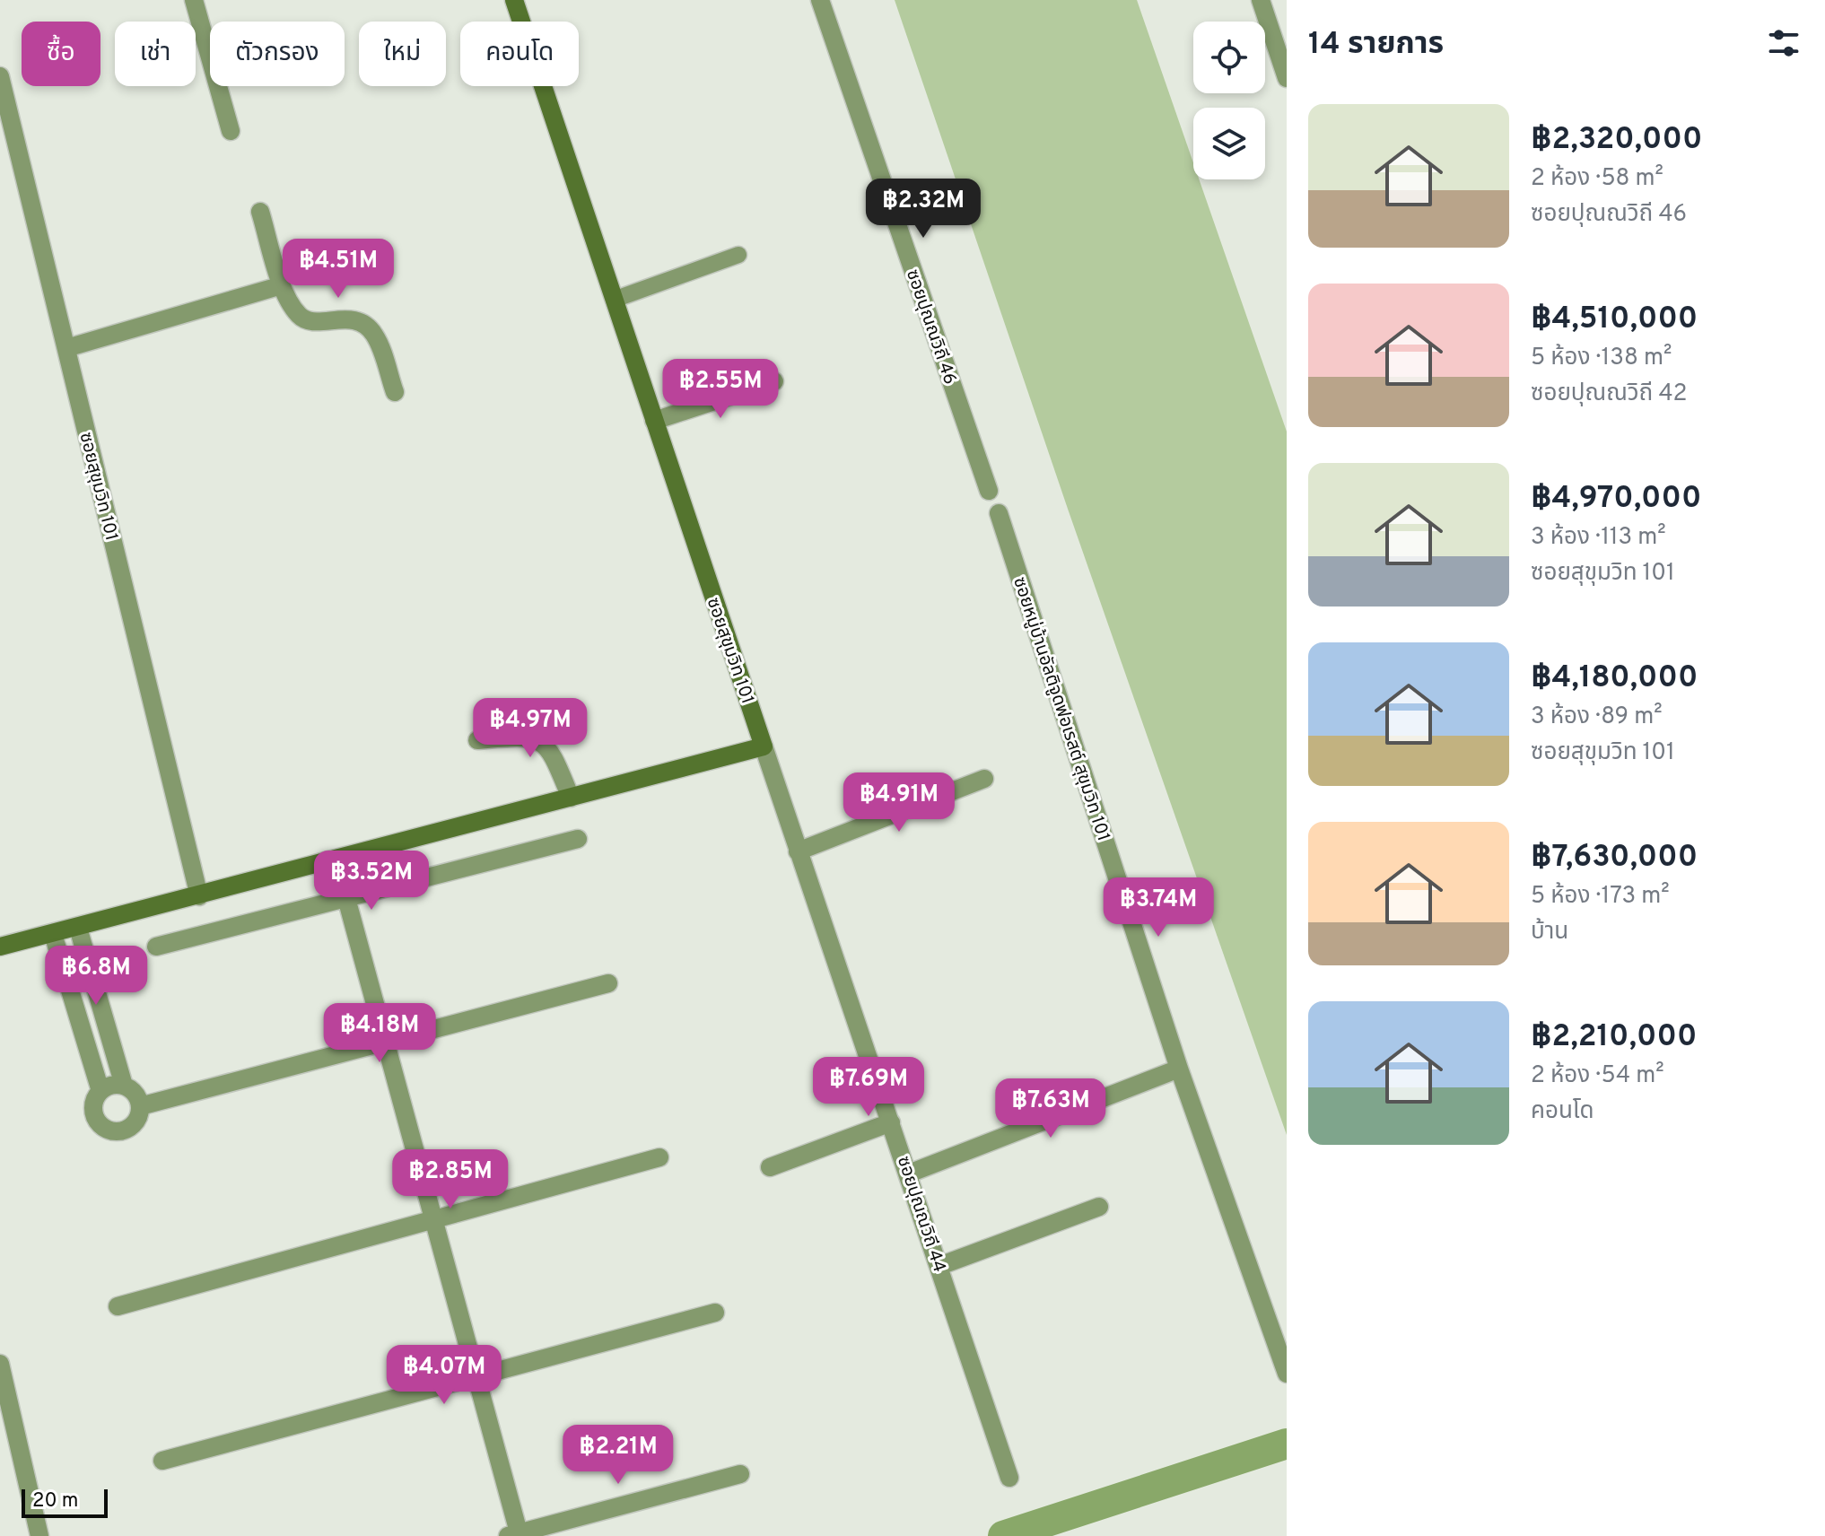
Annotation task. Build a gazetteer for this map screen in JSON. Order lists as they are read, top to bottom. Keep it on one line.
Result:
{"streets":{"street":["ซอยปุณณวิถี 46","ซอยสุขุมวิท 101","ซอยหมู่บ้านอัลติจูดฟอเรสต์ สุขุมวิท 101","ซอยปุณณวิถี 44"]},"crossings":[["ซอยสุขุมวิท 101","ซอยปุณณวิถี 44"]],"scale_bar":"20 m","page":{"heading":"14 รายการ","chip":["ซื้อ","เช่า","ตัวกรอง","ใหม่","คอนโด"],"list":[{"name":"฿2,320,000","note":"2 ห้อง · 58 m² · ซอยปุณณวิถี 46"},{"name":"฿4,510,000","note":"5 ห้อง · 138 m² · ซอยปุณณวิถี 42"},{"name":"฿4,970,000","note":"3 ห้อง · 113 m² · ซอยสุขุมวิท 101"},{"name":"฿4,180,000","note":"3 ห้อง · 89 m² · ซอยสุขุมวิท 101"},{"name":"฿7,630,000","note":"5 ห้อง · 173 m² · บ้าน"},{"name":"฿2,210,000","note":"2 ห้อง · 54 m² · คอนโด"}],"price":["฿2.32M","฿4.51M","฿2.55M","฿4.97M","฿4.91M","฿3.52M","฿3.74M","฿6.8M","฿4.18M","฿7.69M","฿7.63M","฿2.85M","฿4.07M","฿2.21M"],"scale":"20 m"}}
